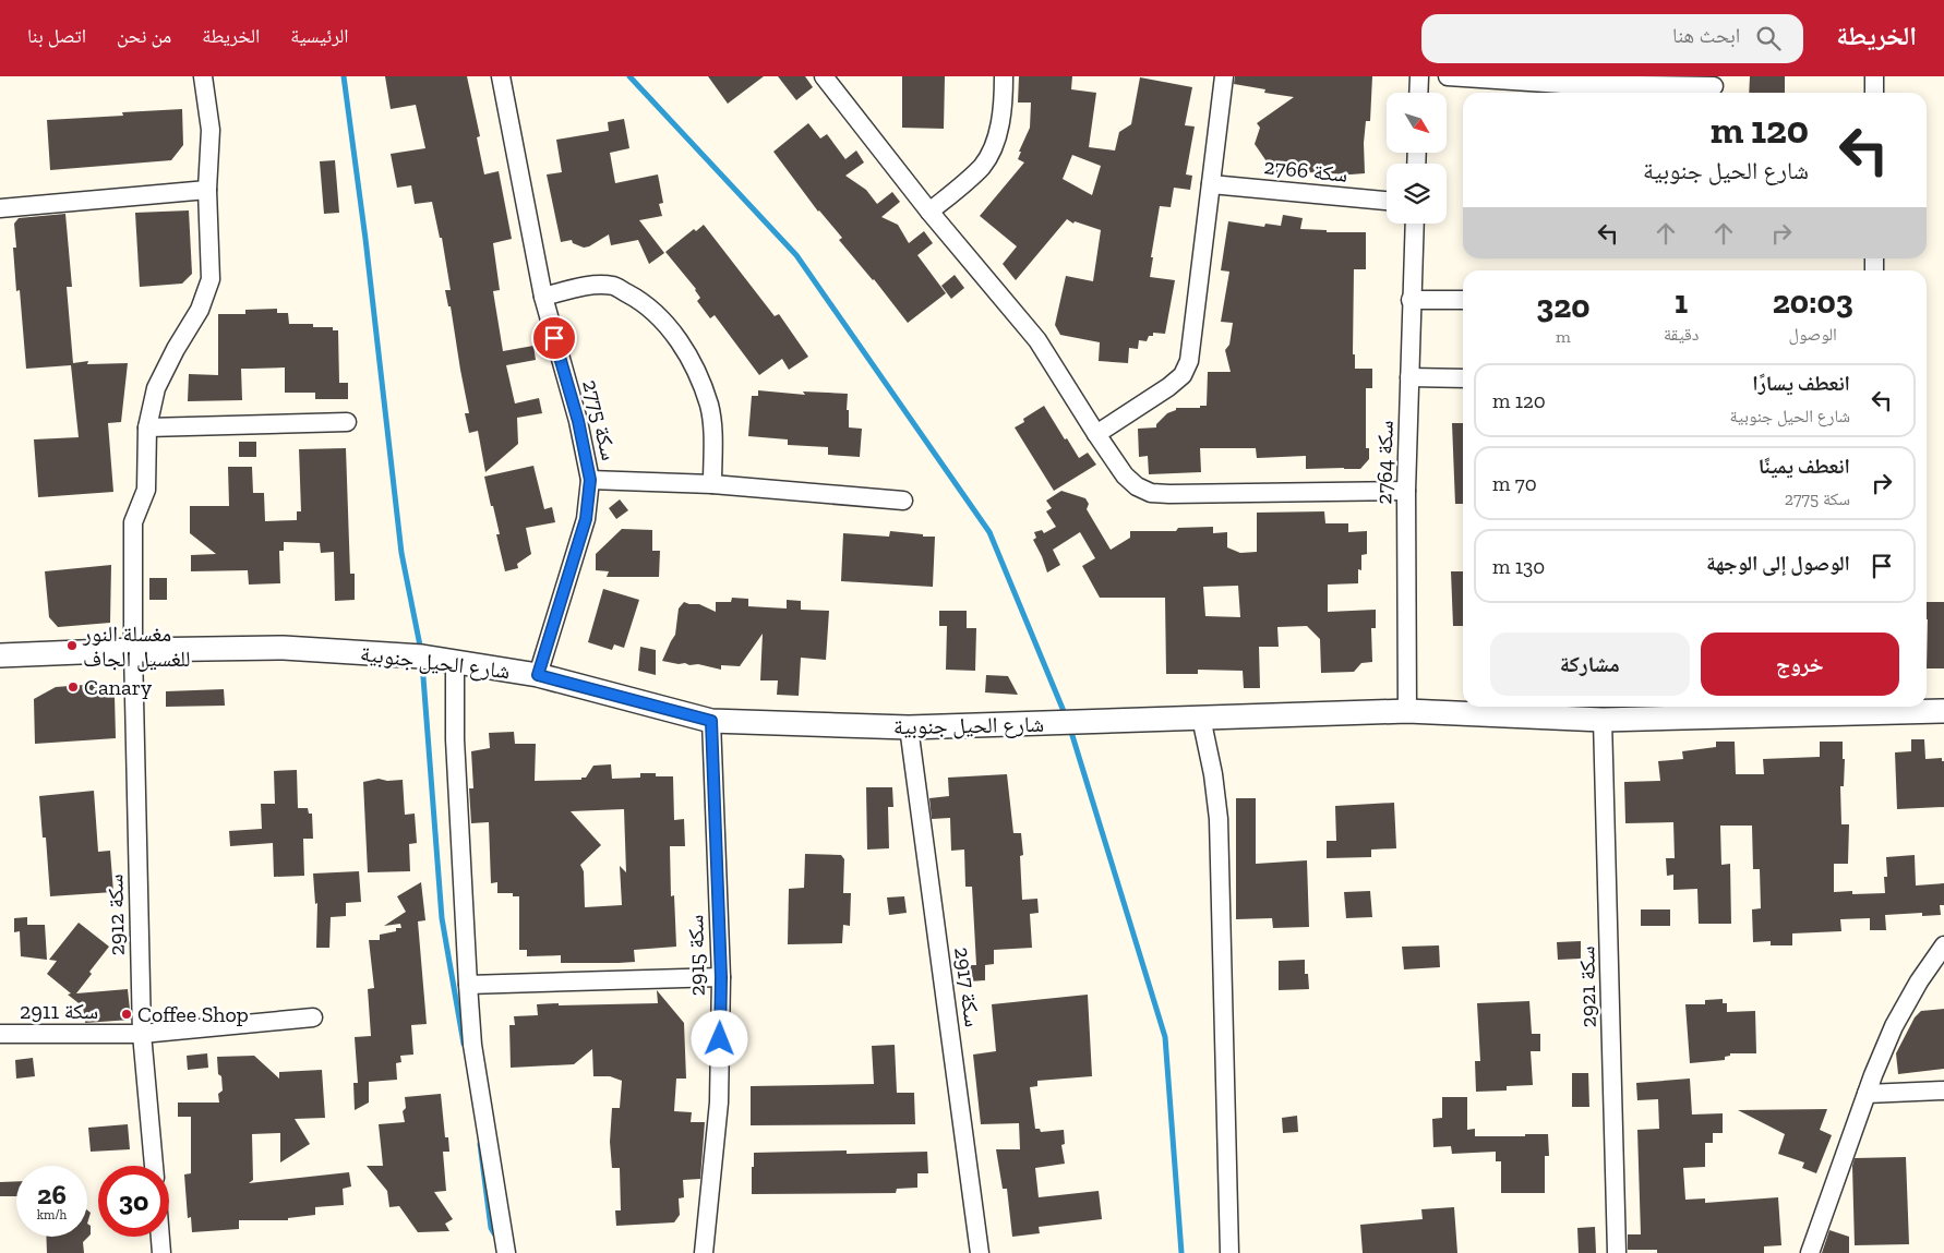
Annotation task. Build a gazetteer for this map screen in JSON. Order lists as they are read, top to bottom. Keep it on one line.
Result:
{"streets":{"street":["سكة 2766","سكة 2775","سكة 2764","شارع الحيل جنوبية","سكة 2912","سكة 2915","سكة 2917","سكة 2921","سكة 2911"]},"crossings":[["سكة 2775","شارع الحيل جنوبية"],["سكة 2764","شارع الحيل جنوبية"],["شارع الحيل جنوبية","سكة 2912"],["شارع الحيل جنوبية","سكة 2915"],["شارع الحيل جنوبية","سكة 2917"],["شارع الحيل جنوبية","سكة 2921"],["سكة 2912","سكة 2911"]],"places":["مغسلة النور للغسيل الجاف","Canary","Coffee Shop"],"north":"bottom right","page":{"header":"الخريطة","search":"ابحث هنا","nav":["الرئيسية","الخريطة","من نحن","اتصل بنا"],"turn":["120 m","شارع الحيل جنوبية"],"eta":["20:03","الوصول","1","دقيقة","320","m"],"list":[{"name":"انعطف يسارًا","note":"شارع الحيل جنوبية","value":"120 m"},{"name":"انعطف يمينًا","note":"سكة 2775","value":"70 m"},{"name":"الوصول إلى الوجهة","value":"130 m"}],"buttons":["خروج","مشاركة"],"speed":"26 km/h","limit":"30"}}
